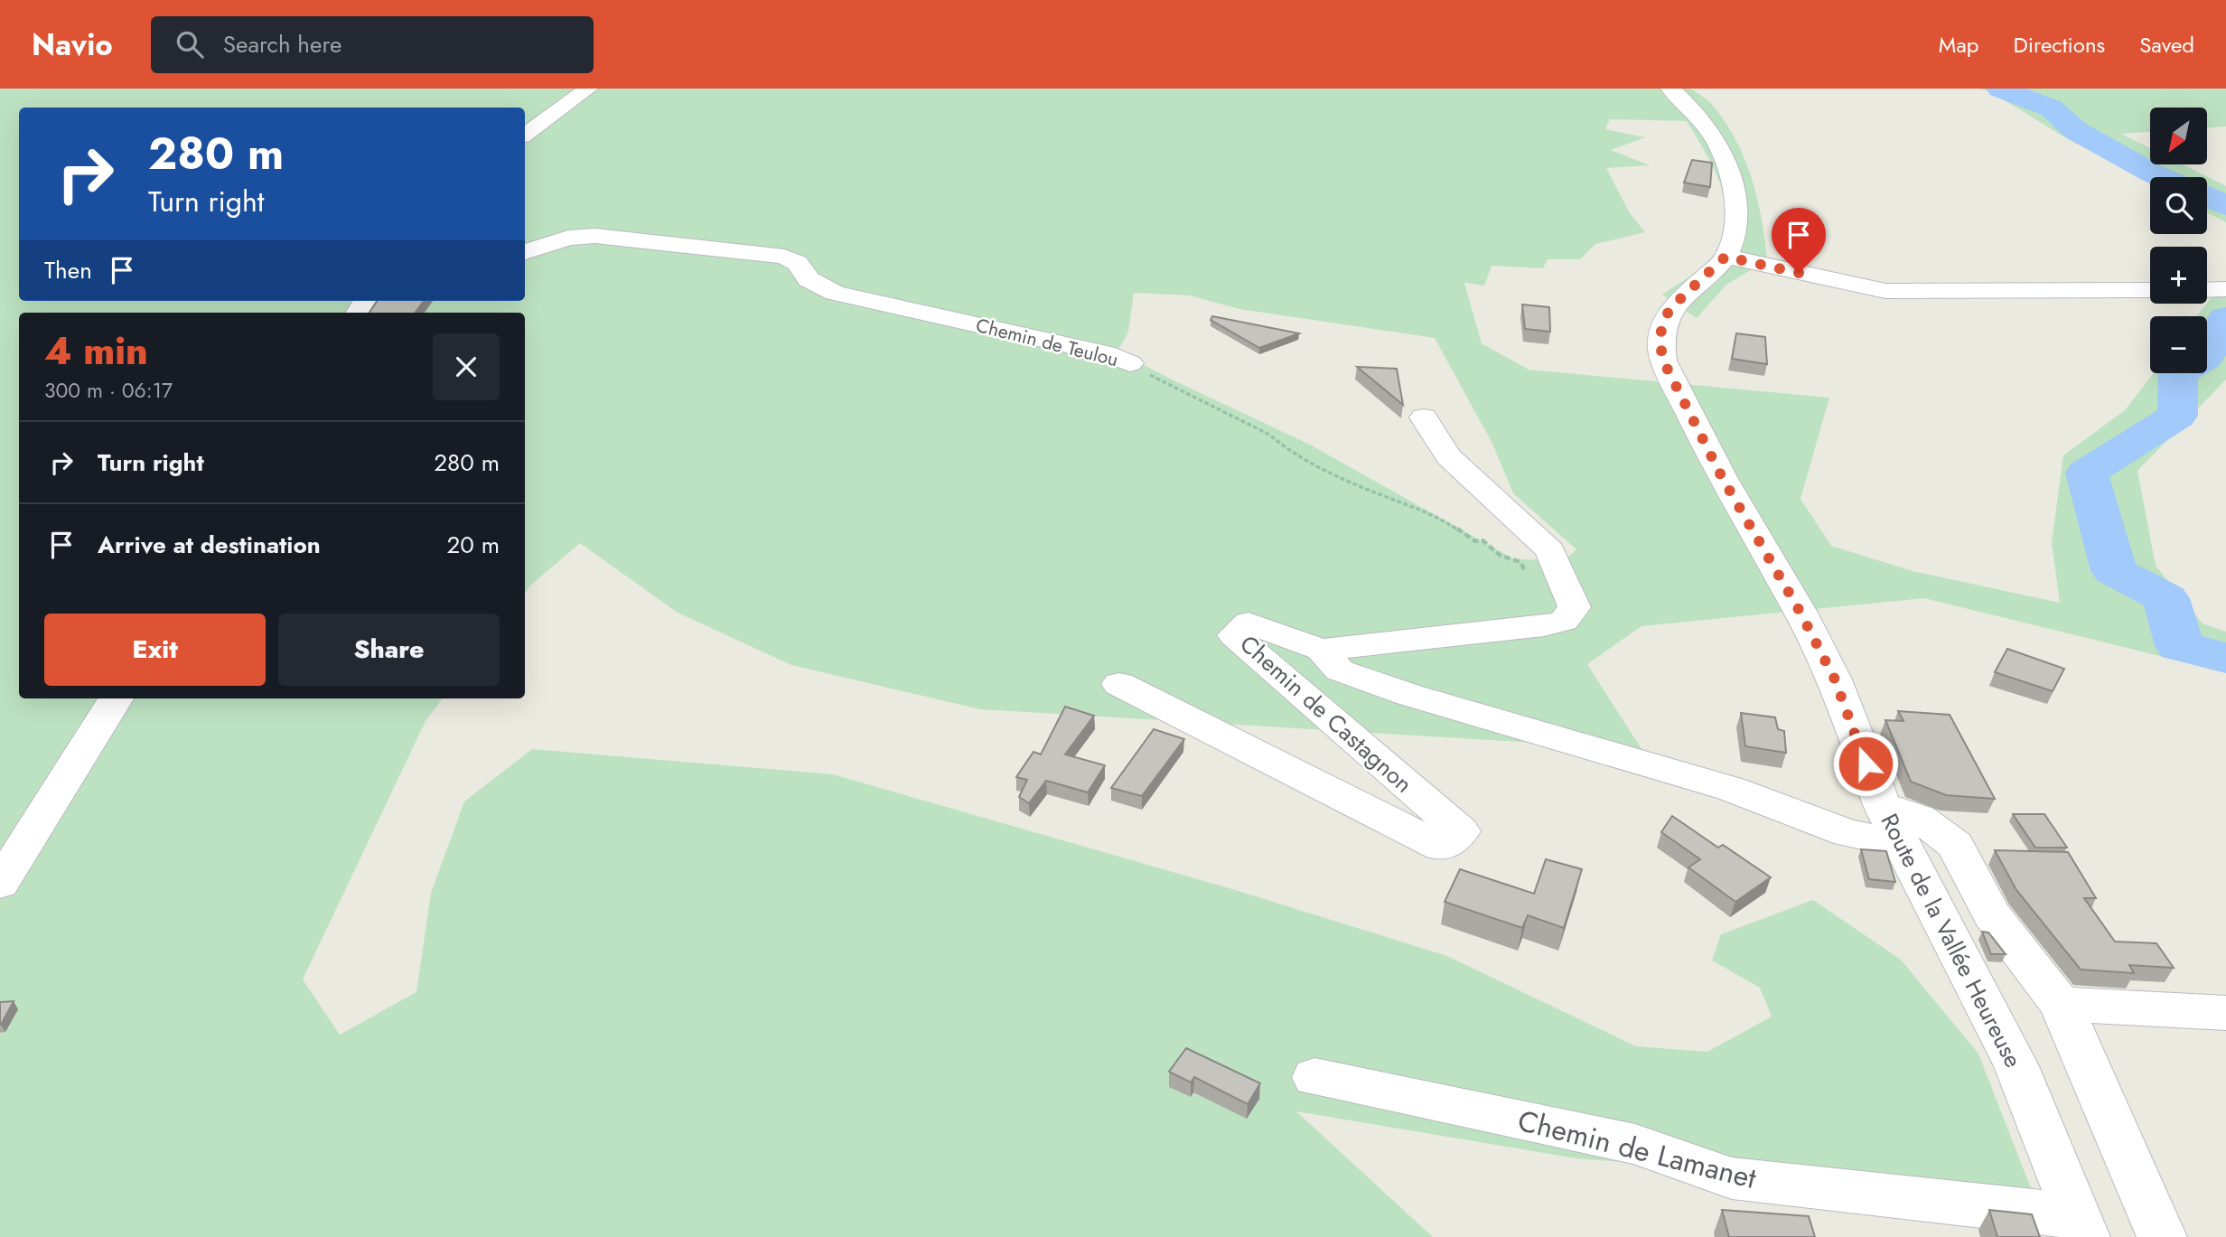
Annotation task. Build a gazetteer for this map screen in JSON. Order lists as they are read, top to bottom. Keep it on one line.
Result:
{"streets":{"street":["Chemin de Teulou","Chemin de Castagnon","Route de la Vallée Heureuse","Chemin de Lamanet"]},"crossings":[["Chemin de Castagnon","Route de la Vallée Heureuse"],["Route de la Vallée Heureuse","Chemin de Lamanet"]],"north":"bottom left","page":{"header":"Navio","search":"Search here","nav":["Map","Directions","Saved"],"map_buttons":["+","−"],"turn":["280 m","Turn right"],"then":"Then","heading":["4 min","300 m · 06:17"],"list":[{"name":"Turn right","value":"280 m"},{"name":"Arrive at destination","value":"20 m"}],"buttons":["Exit","Share"]}}
